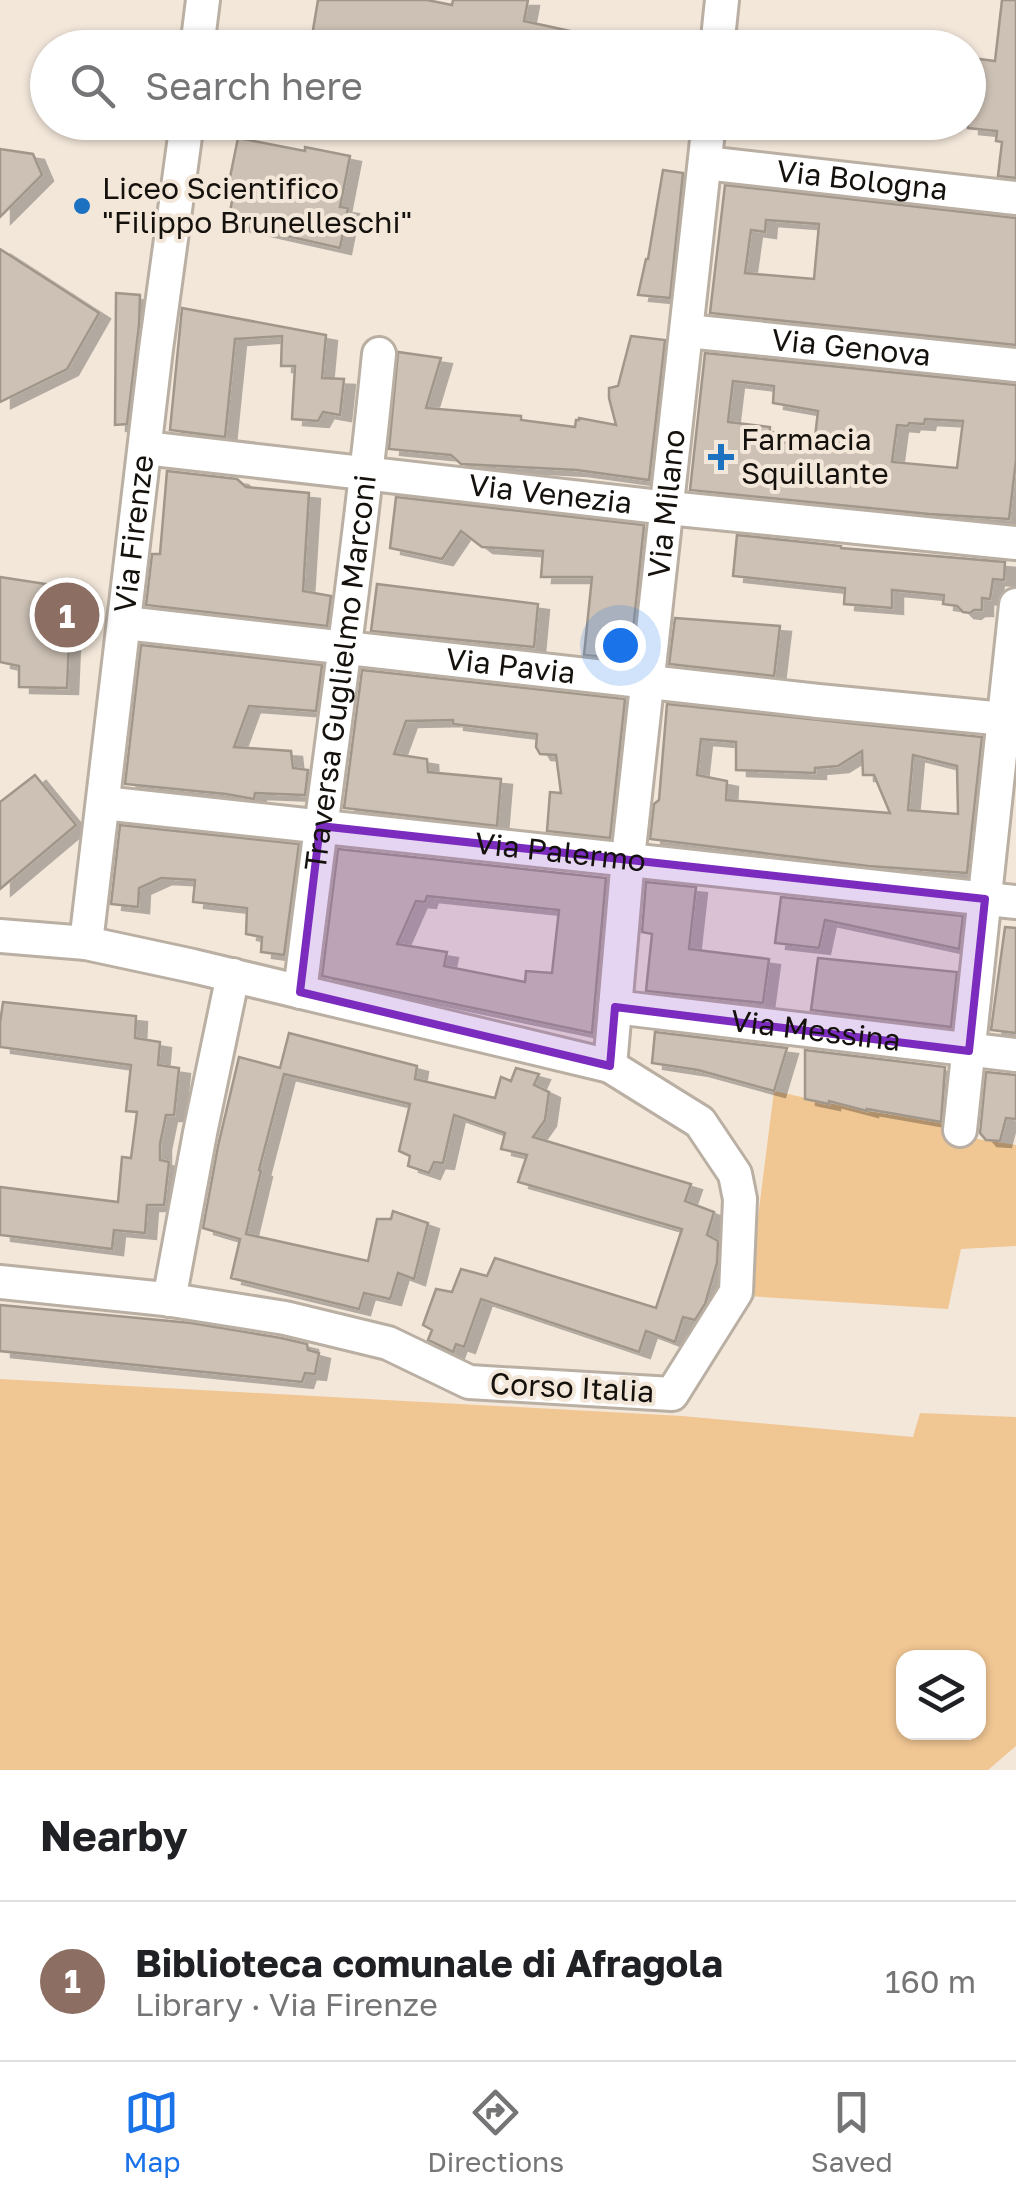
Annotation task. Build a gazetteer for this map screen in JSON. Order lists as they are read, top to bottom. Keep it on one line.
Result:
{"streets":{"street":["Via Bologna","Via Genova","Via Venezia","Via Milano","Via Firenze","Via Pavia","Traversa Guglielmo Marconi","Via Palermo","Via Messina","Corso Italia"]},"crossings":[["Via Bologna","Via Milano"],["Via Genova","Via Milano"],["Via Venezia","Via Milano"],["Via Venezia","Via Firenze"],["Via Venezia","Traversa Guglielmo Marconi"],["Via Milano","Via Pavia"],["Via Milano","Via Palermo"],["Via Milano","Via Messina"],["Via Milano","Corso Italia"],["Via Firenze","Via Pavia"],["Via Firenze","Via Palermo"],["Via Firenze","Corso Italia"],["Via Pavia","Traversa Guglielmo Marconi"],["Traversa Guglielmo Marconi","Via Palermo"],["Traversa Guglielmo Marconi","Corso Italia"]],"places":{"other":["Liceo Scientifico \"Filippo Brunelleschi\""],"health":["Farmacia Squillante"]},"page":{"search":"Search here","pins":"1","heading":"Nearby","list":[{"mark":"1","name":"Biblioteca comunale di Afragola","note":"Library · Via Firenze","value":"160 m"}],"nav":["Map","Directions","Saved"]}}
